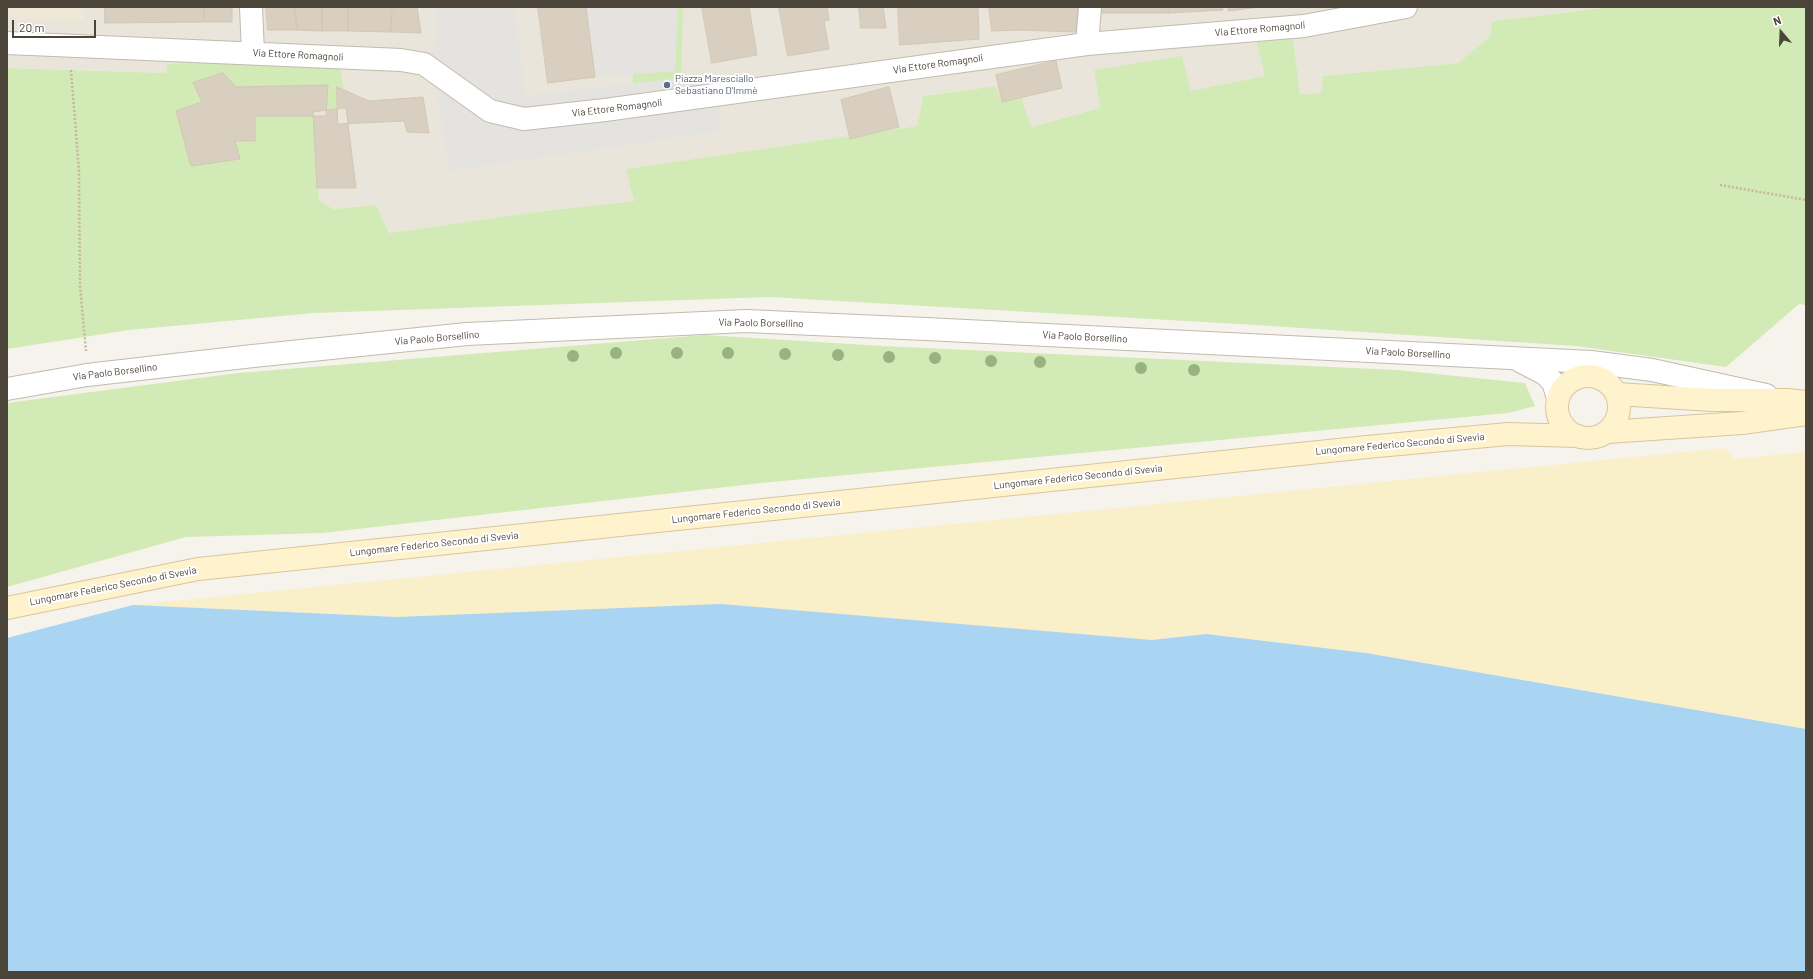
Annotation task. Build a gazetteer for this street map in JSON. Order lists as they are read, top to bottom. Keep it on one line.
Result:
{"streets":{"street":["Via Ettore Romagnoli","Via Paolo Borsellino","Lungomare Federico Secondo di Svevia"]},"crossings":[["Via Paolo Borsellino","Lungomare Federico Secondo di Svevia"]],"places":["Piazza Maresciallo Sebastiano D'Immè"],"scale_bar":"20 m","north":"top"}
